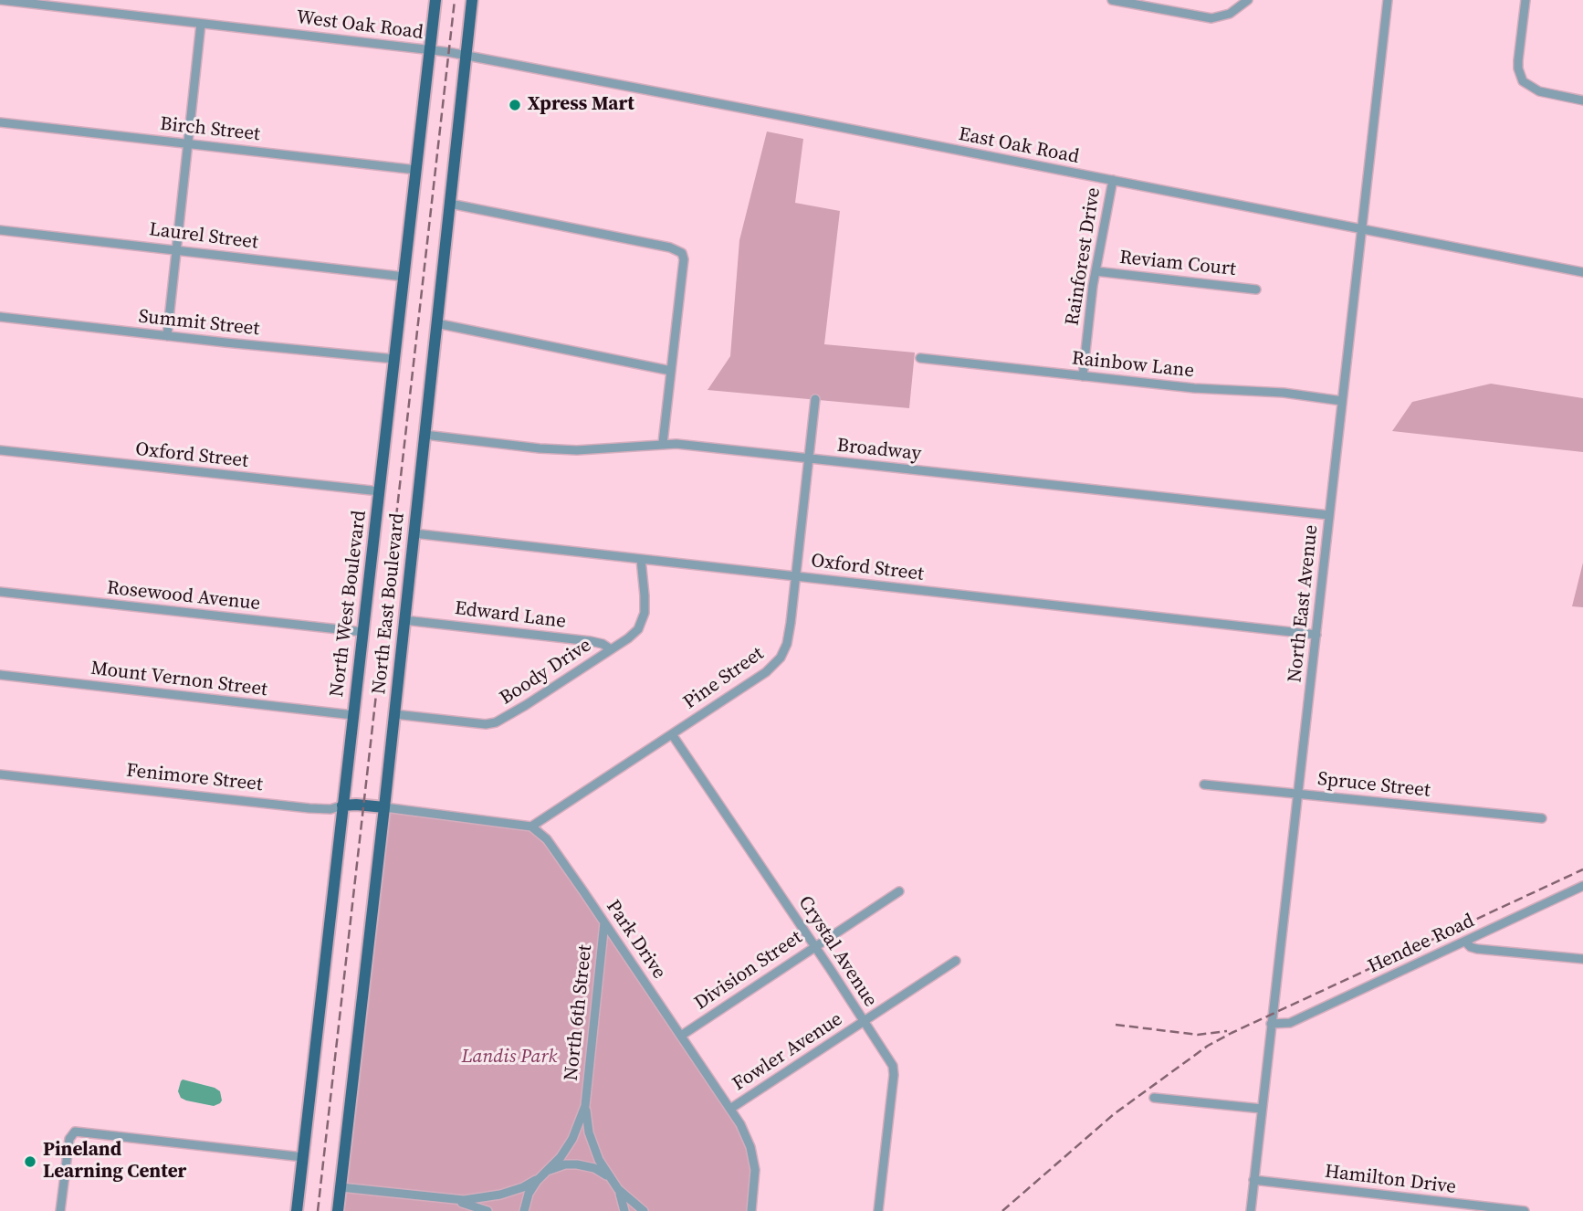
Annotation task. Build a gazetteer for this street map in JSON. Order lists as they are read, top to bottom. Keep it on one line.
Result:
{"streets":{"main road":["North West Boulevard","North East Boulevard","Fenimore Street"],"street":["West Oak Road","Birch Street","East Oak Road","Laurel Street","Rainforest Drive","Reviam Court","Summit Street","Rainbow Lane","Broadway","Oxford Street","Rosewood Avenue","North East Avenue","Edward Lane","Boody Drive","Pine Street","Mount Vernon Street","Spruce Street","Park Drive","Hendee Road","Crystal Avenue","Division Street","North 6th Street","Fowler Avenue","Hamilton Drive"]},"crossings":[["West Oak Road","East Oak Road"],["West Oak Road","North West Boulevard"],["Birch Street","North West Boulevard"],["East Oak Road","Rainforest Drive"],["East Oak Road","North East Boulevard"],["East Oak Road","North East Avenue"],["Laurel Street","North West Boulevard"],["Rainforest Drive","Reviam Court"],["Rainforest Drive","Rainbow Lane"],["Summit Street","North West Boulevard"],["Rainbow Lane","North East Avenue"],["Broadway","North East Boulevard"],["Broadway","North East Avenue"],["Broadway","Pine Street"],["Oxford Street","North West Boulevard"],["Oxford Street","North East Boulevard"],["Oxford Street","North East Avenue"],["Oxford Street","Boody Drive"],["Oxford Street","Pine Street"],["Rosewood Avenue","North West Boulevard"],["North West Boulevard","Mount Vernon Street"],["North West Boulevard","Fenimore Street"],["North East Boulevard","Edward Lane"],["North East Boulevard","Boody Drive"],["North East Boulevard","Fenimore Street"],["North East Avenue","Spruce Street"],["North East Avenue","Hendee Road"],["North East Avenue","Hamilton Drive"],["Edward Lane","Boody Drive"],["Pine Street","Park Drive"],["Pine Street","Crystal Avenue"],["Park Drive","Division Street"],["Park Drive","North 6th Street"],["Park Drive","Fowler Avenue"],["Crystal Avenue","Division Street"],["Crystal Avenue","Fowler Avenue"]],"parks":["Landis Park"],"places":["Xpress Mart","Pineland Learning Center"]}
